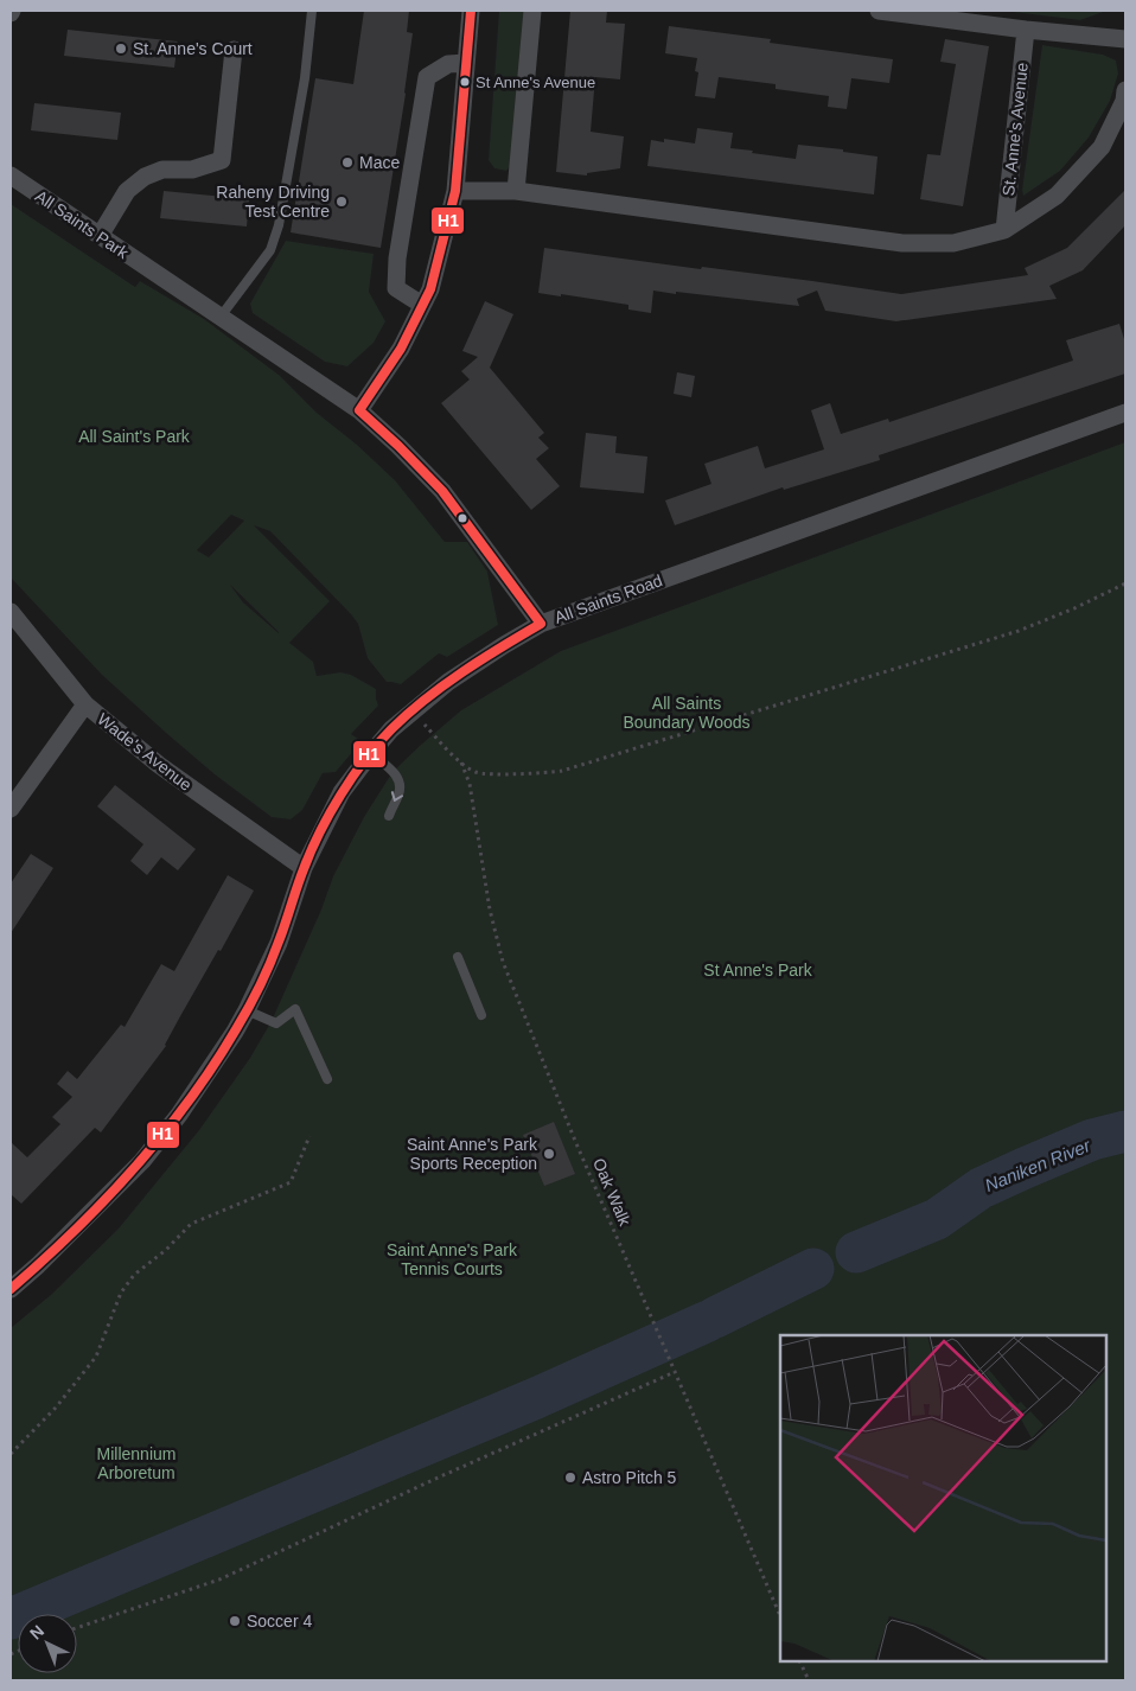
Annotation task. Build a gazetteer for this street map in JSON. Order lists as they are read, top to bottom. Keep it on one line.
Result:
{"streets":{"street":["St. Anne's Avenue","All Saints Park","All Saints Road","Wade's Avenue"],"path":["Oak Walk"]},"crossings":[["All Saints Park","All Saints Road"],["All Saints Road","Wade's Avenue"]],"water":["Naniken River"],"parks":["All Saint's Park","All Saints Boundary Woods","St Anne's Park","Saint Anne's Park Tennis Courts","Millennium Arboretum"],"places":["St. Anne's Court","St Anne's Avenue","Mace","Raheny Driving Test Centre","Saint Anne's Park Sports Reception","Astro Pitch 5","Soccer 4"],"lines":["transit line H1"],"north":"top left"}
